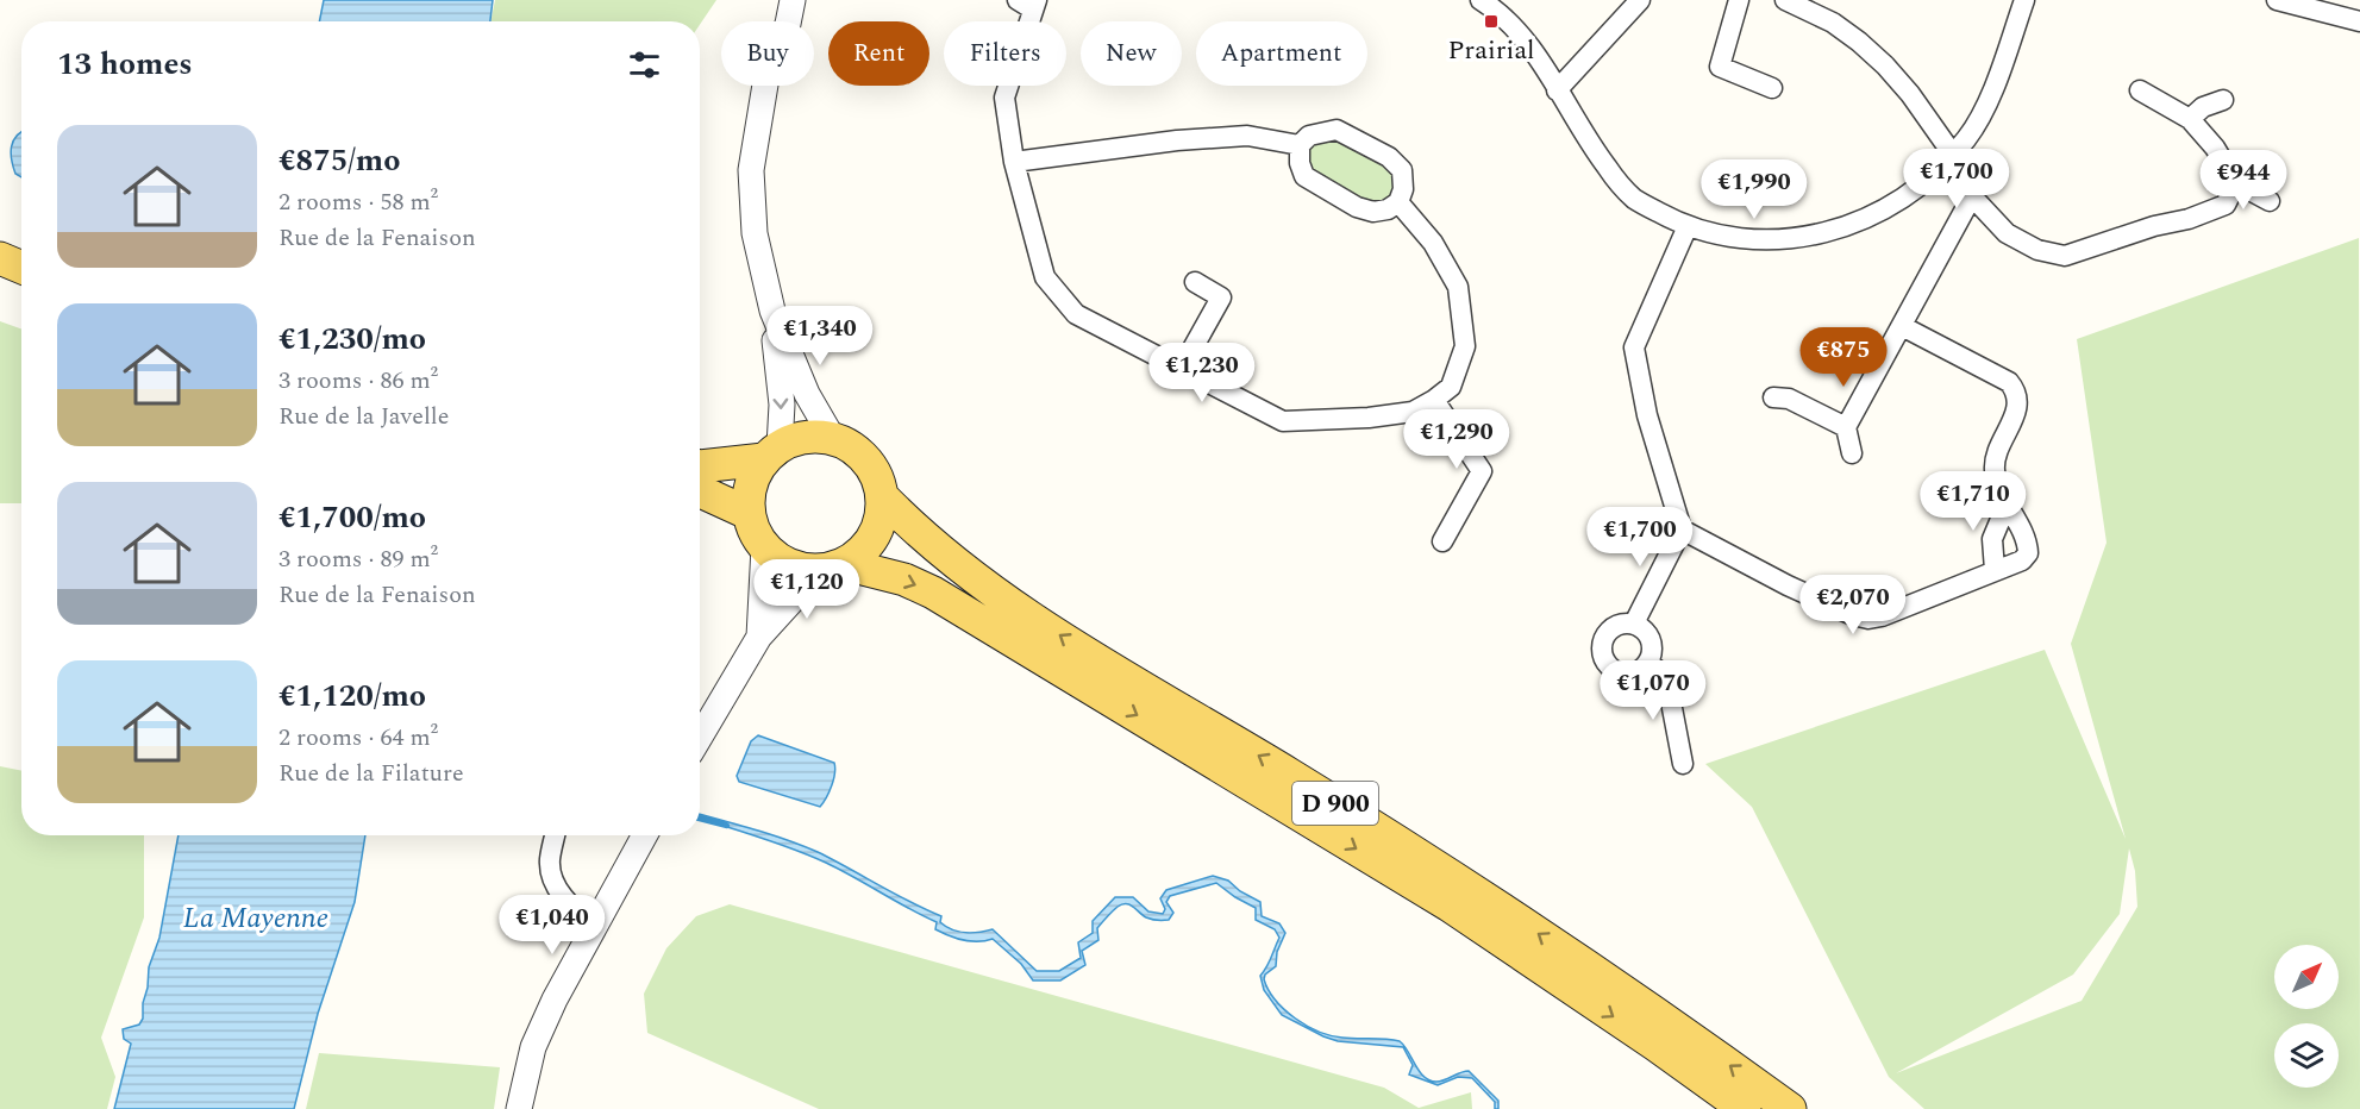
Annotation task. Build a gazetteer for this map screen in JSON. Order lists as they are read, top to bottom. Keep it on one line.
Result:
{"streets":{"main road":["D 900"]},"water":["La Mayenne"],"places":{"transit":["Prairial"]},"north":"top right","page":{"chip":["Buy","Rent","Filters","New","Apartment"],"heading":"13 homes","list":[{"name":"€875/mo","note":"2 rooms · 58 m² · Rue de la Fenaison"},{"name":"€1,230/mo","note":"3 rooms · 86 m² · Rue de la Javelle"},{"name":"€1,700/mo","note":"3 rooms · 89 m² · Rue de la Fenaison"},{"name":"€1,120/mo","note":"2 rooms · 64 m² · Rue de la Filature"}],"price":["€1,700","€944","€1,990","€1,340","€875","€1,230","€1,290","€1,710","€1,700","€1,120","€2,070","€1,070","€1,040"]}}
